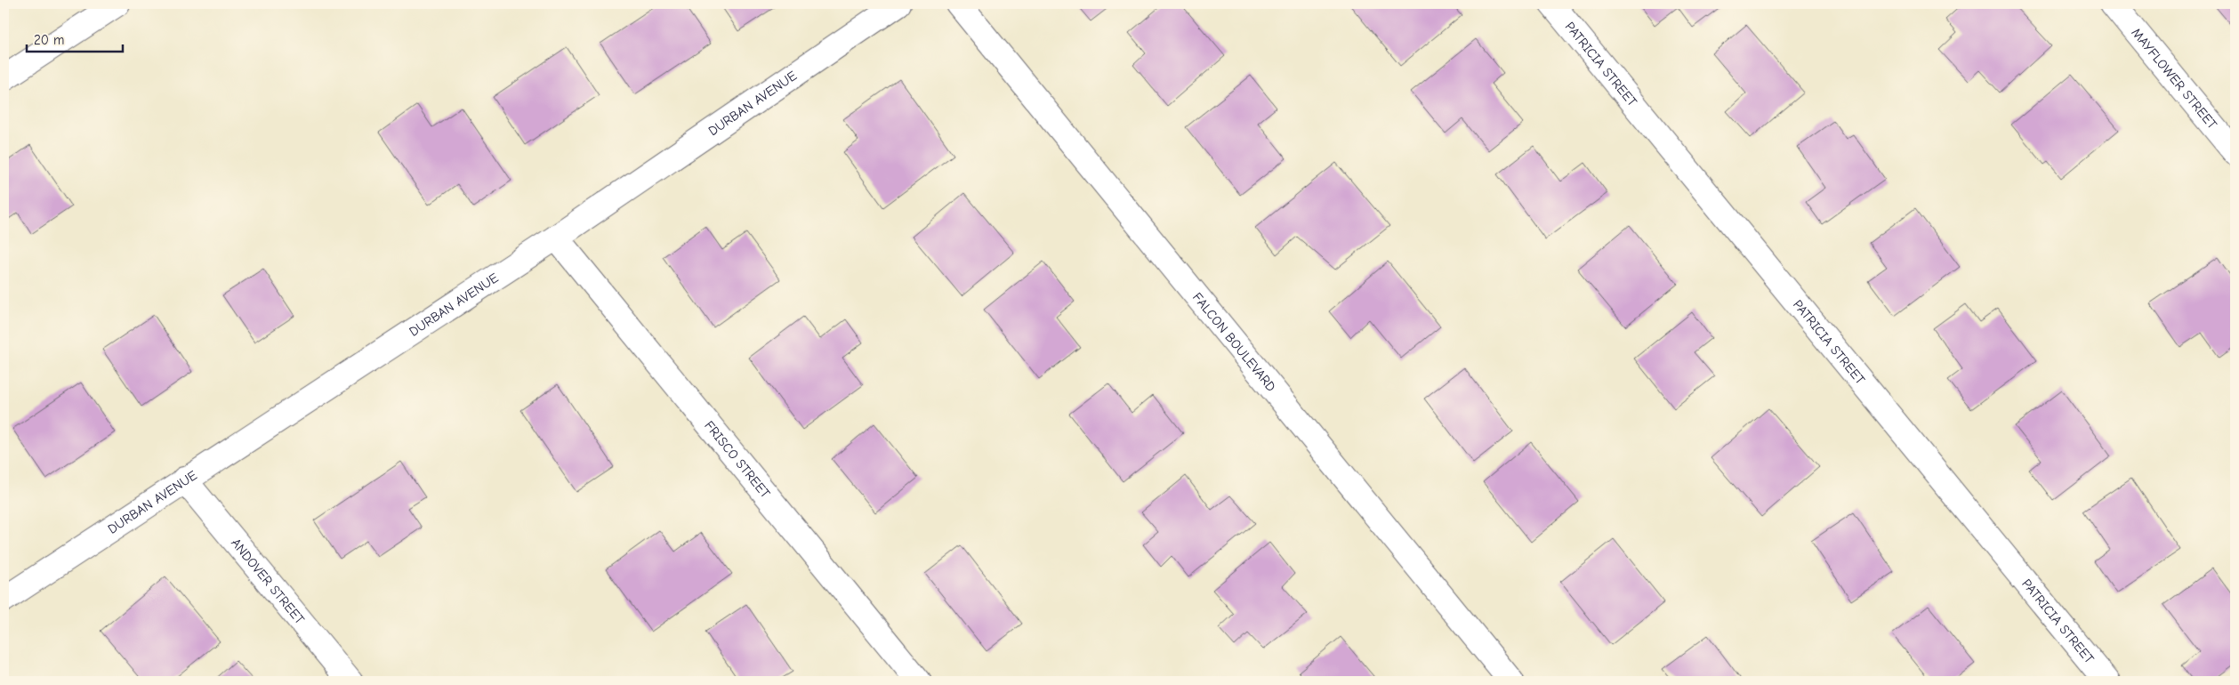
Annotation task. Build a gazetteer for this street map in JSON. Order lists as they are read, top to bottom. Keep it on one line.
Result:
{"streets":{"street":["PATRICIA STREET","MAYFLOWER STREET","DURBAN AVENUE","FALCON BOULEVARD","FRISCO STREET","ANDOVER STREET"]},"crossings":[["DURBAN AVENUE","FRISCO STREET"],["DURBAN AVENUE","ANDOVER STREET"]],"scale_bar":"20 m"}
